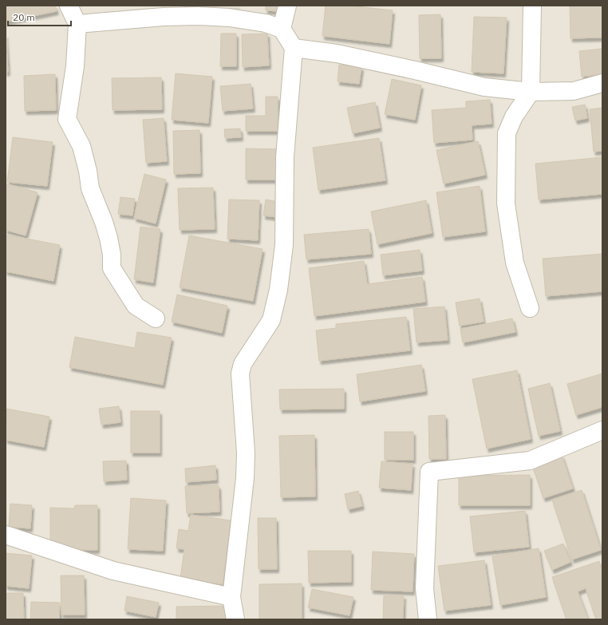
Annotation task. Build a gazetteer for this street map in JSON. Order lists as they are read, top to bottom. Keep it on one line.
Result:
{"scale_bar":"20 m"}
